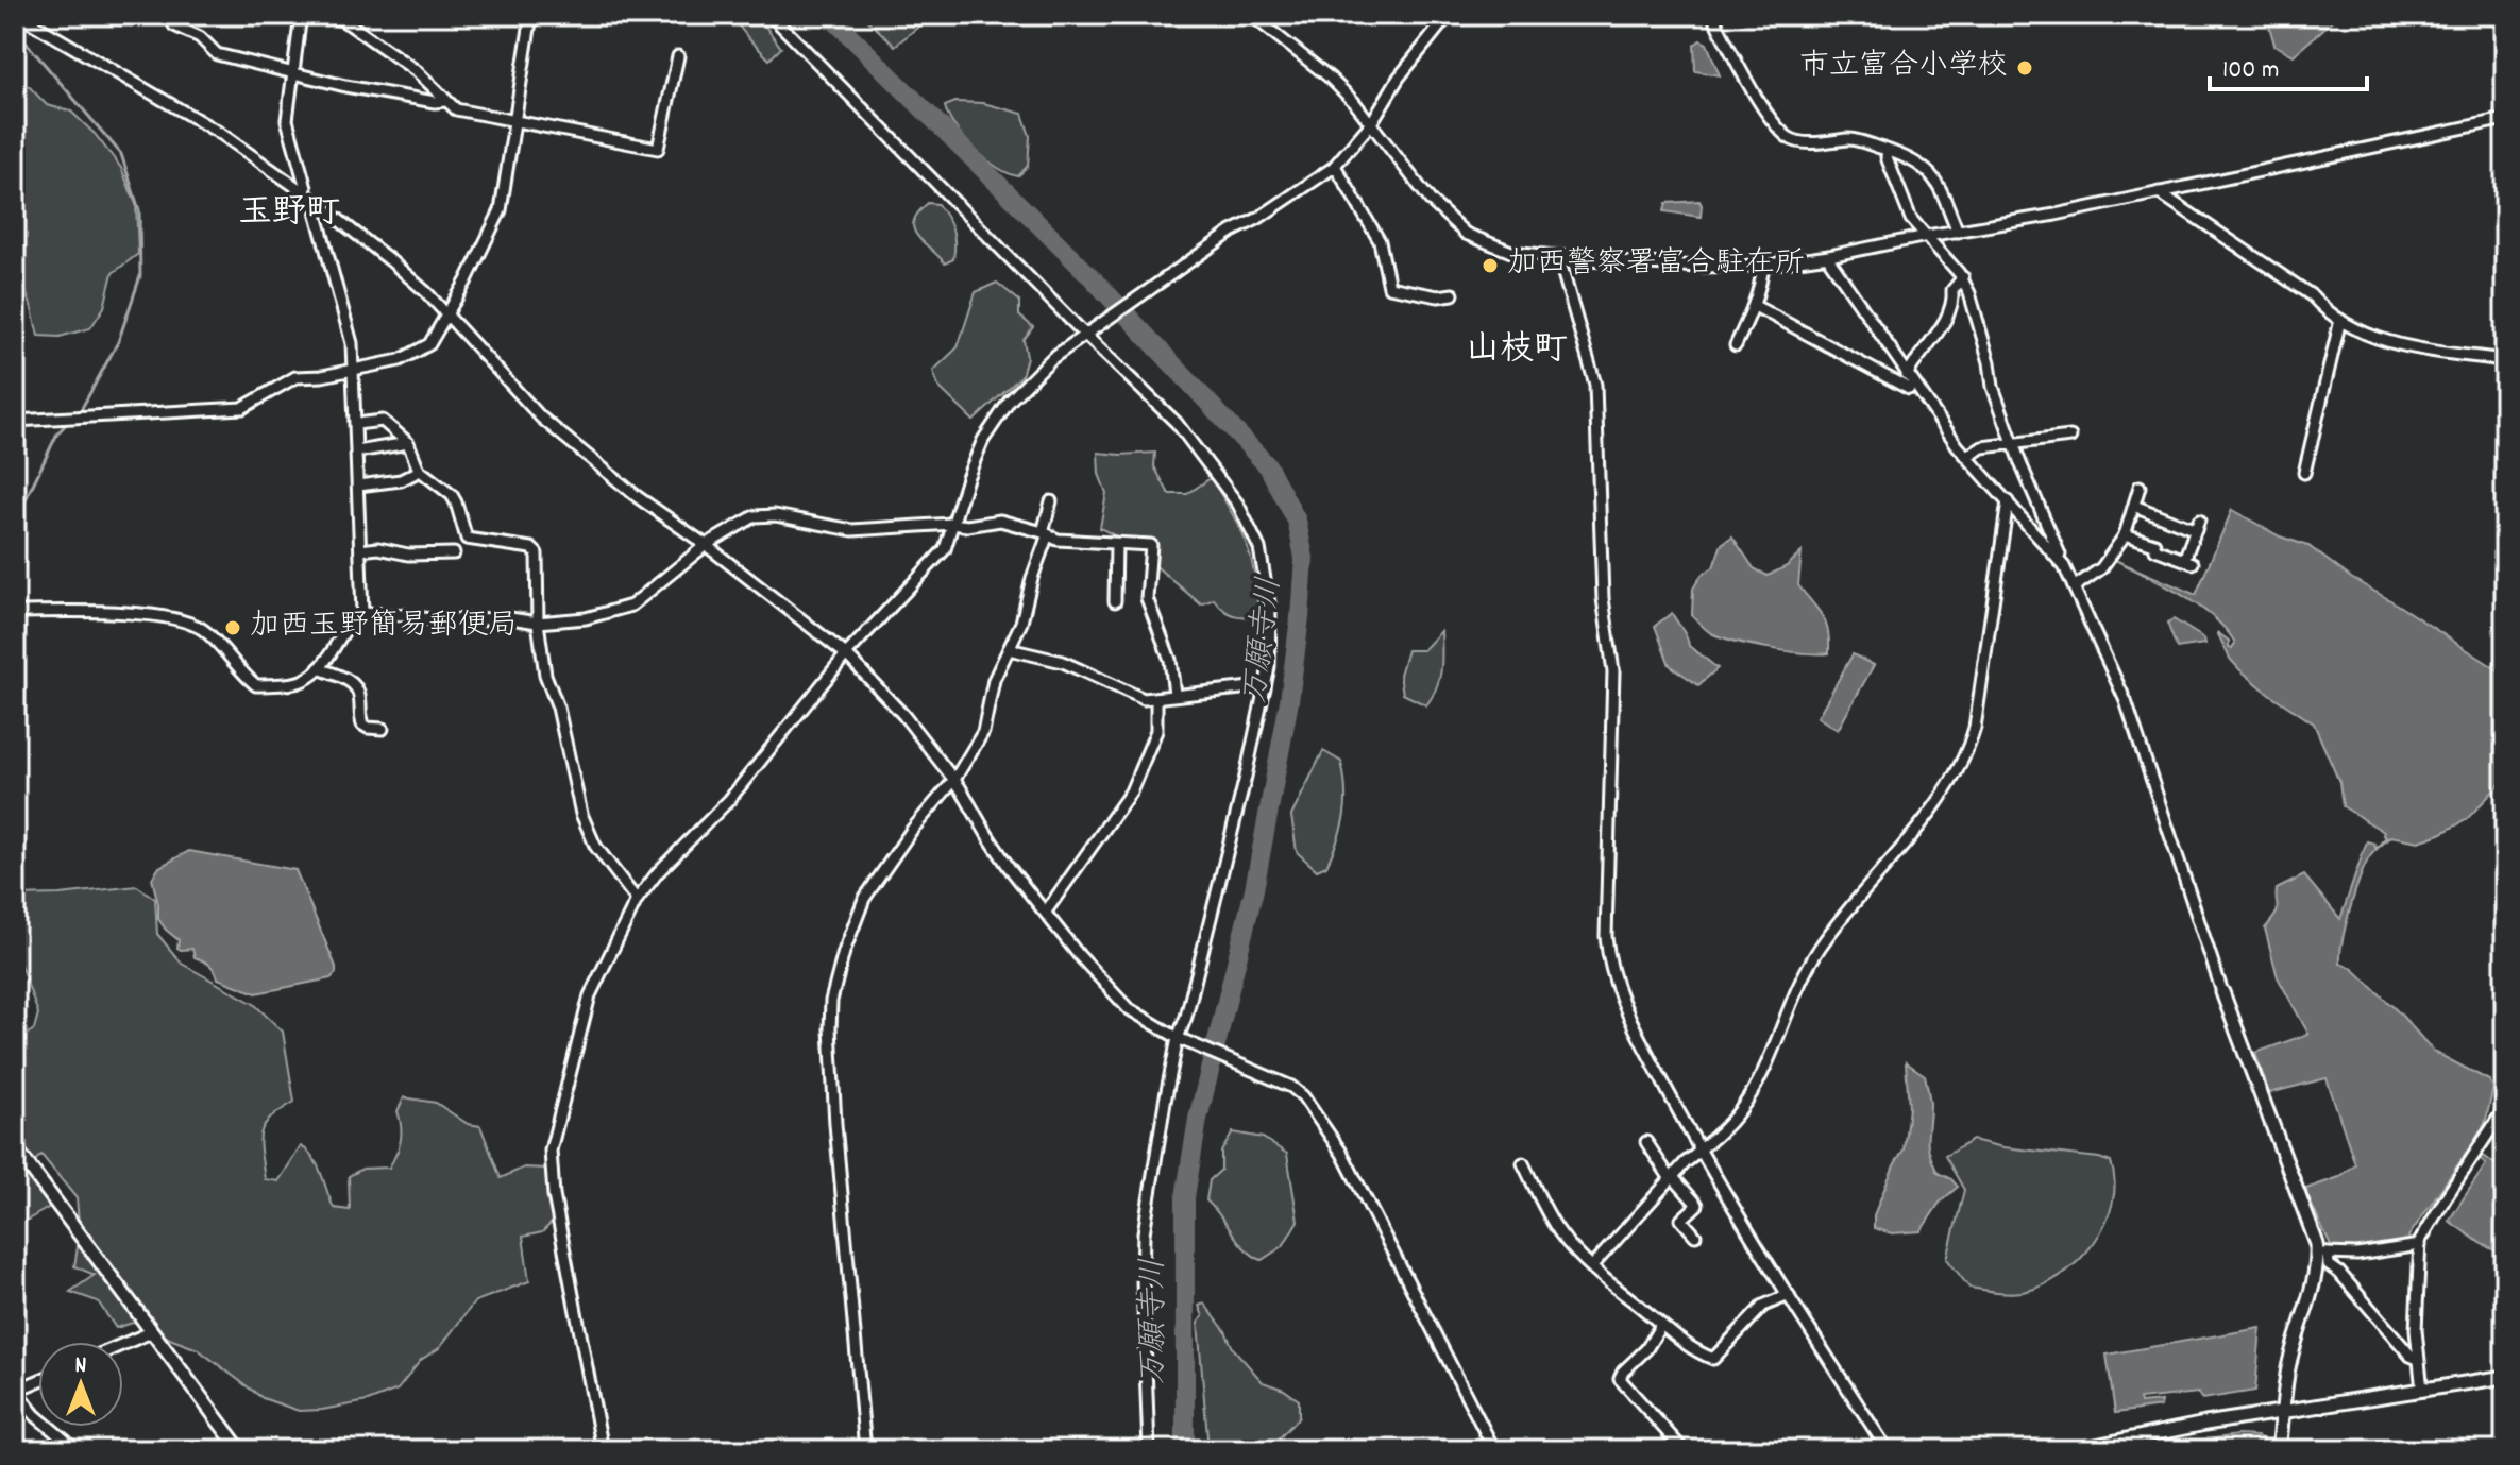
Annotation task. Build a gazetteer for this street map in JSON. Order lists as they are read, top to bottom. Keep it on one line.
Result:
{"districts":["玉野町","山枝町"],"water":["万願寺川"],"places":["市立富合小学校","加西警察署富合駐在所","加西玉野簡易郵便局"],"scale_bar":"100 m","north":"top"}
